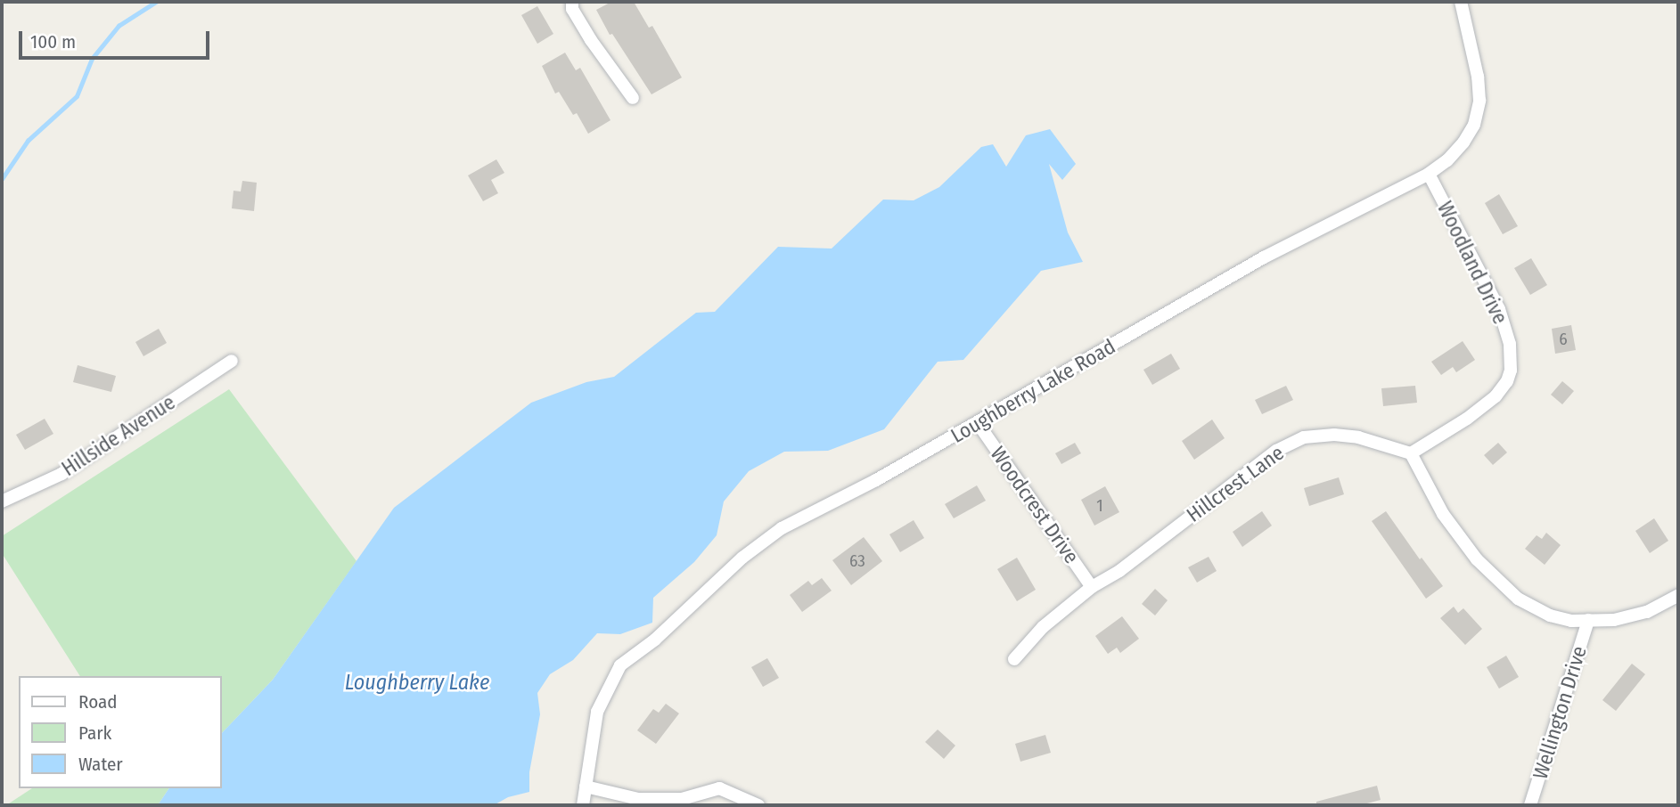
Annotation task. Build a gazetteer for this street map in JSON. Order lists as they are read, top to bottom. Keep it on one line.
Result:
{"streets":{"street":["Woodland Drive","Loughberry Lake Road","Hillside Avenue","Hillcrest Lane","Woodcrest Drive","Wellington Drive"]},"crossings":[["Woodland Drive","Loughberry Lake Road"],["Woodland Drive","Hillcrest Lane"],["Loughberry Lake Road","Woodcrest Drive"],["Hillcrest Lane","Woodcrest Drive"]],"water":["Loughberry Lake"],"house_numbers":["6","1","63"],"legend":["Road","Park","Water"],"scale_bar":"100 m"}
